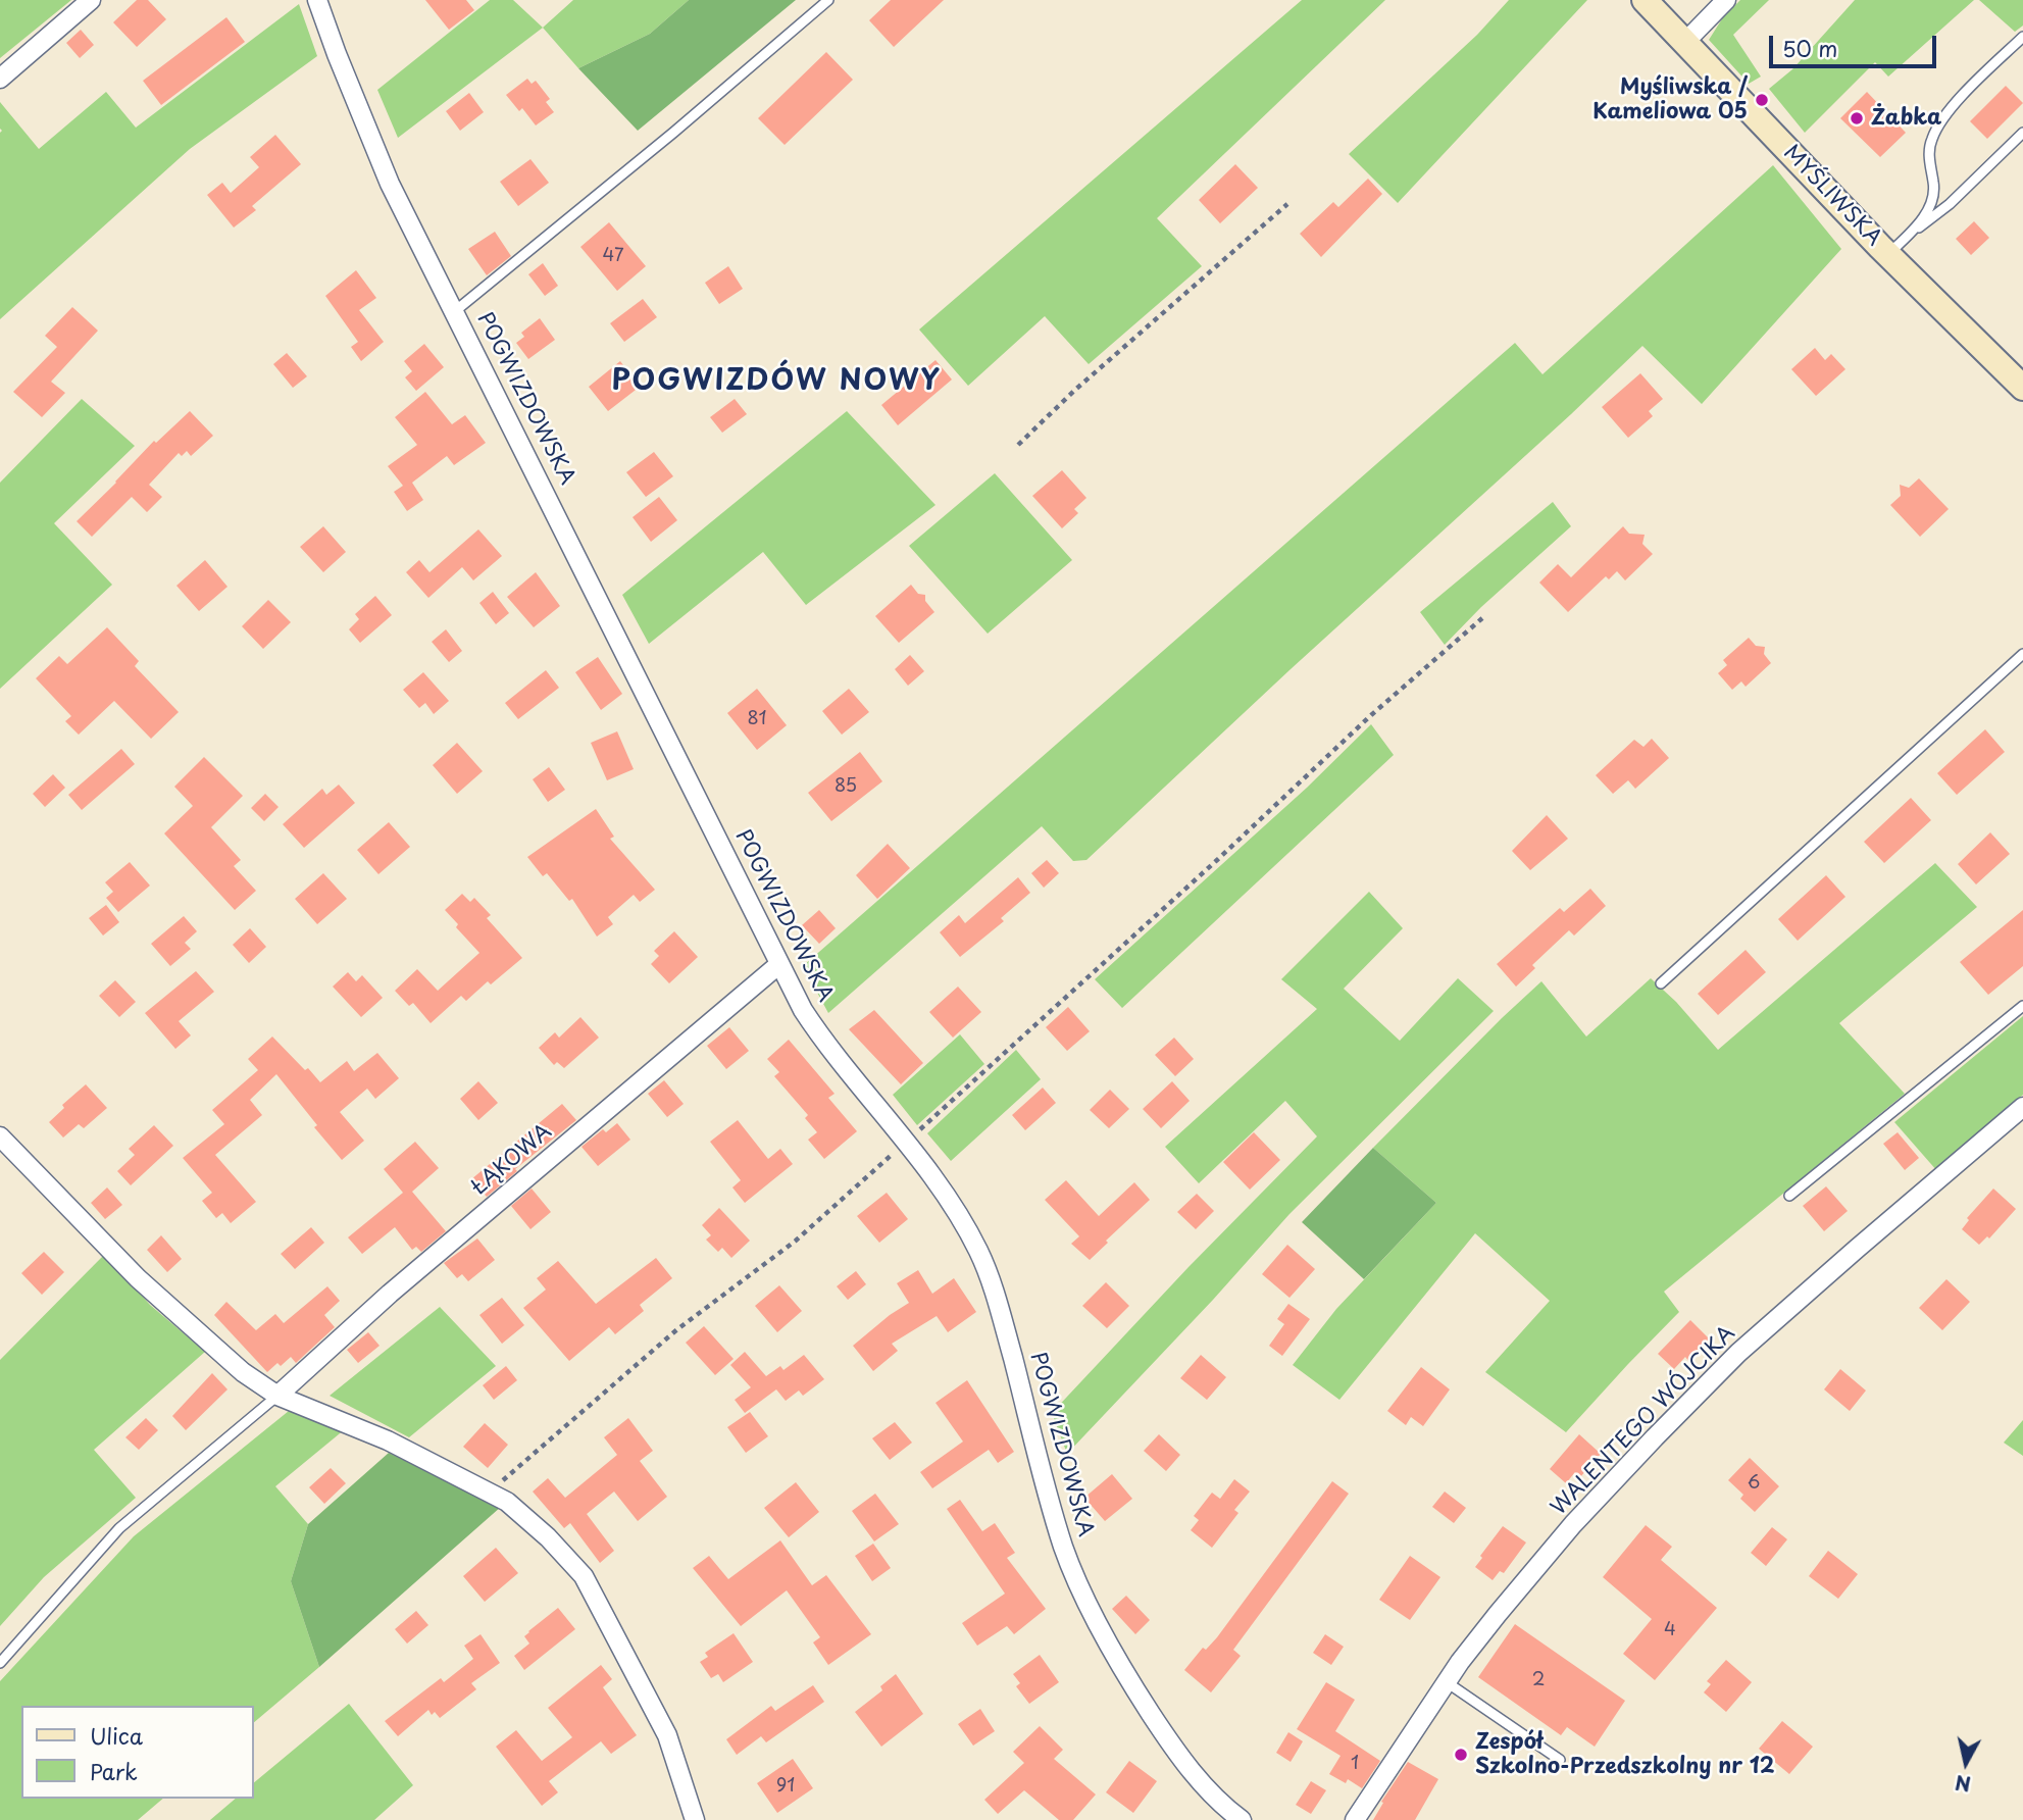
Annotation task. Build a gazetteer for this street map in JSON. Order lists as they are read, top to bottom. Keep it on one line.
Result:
{"streets":{"street":["MYŚLIWSKA","POGWIZDOWSKA","ŁĄKOWA","WALENTEGO WÓJCIKA"]},"crossings":[["POGWIZDOWSKA","ŁĄKOWA"]],"districts":["POGWIZDÓW NOWY"],"places":["Myśliwska / Kameliowa 05","Żabka","Zespół Szkolno-Przedszkolny nr 12"],"house_numbers":["47","81","85","6","4","2","1","91"],"legend":["Ulica","Park"],"scale_bar":"50 m","north":"bottom"}
